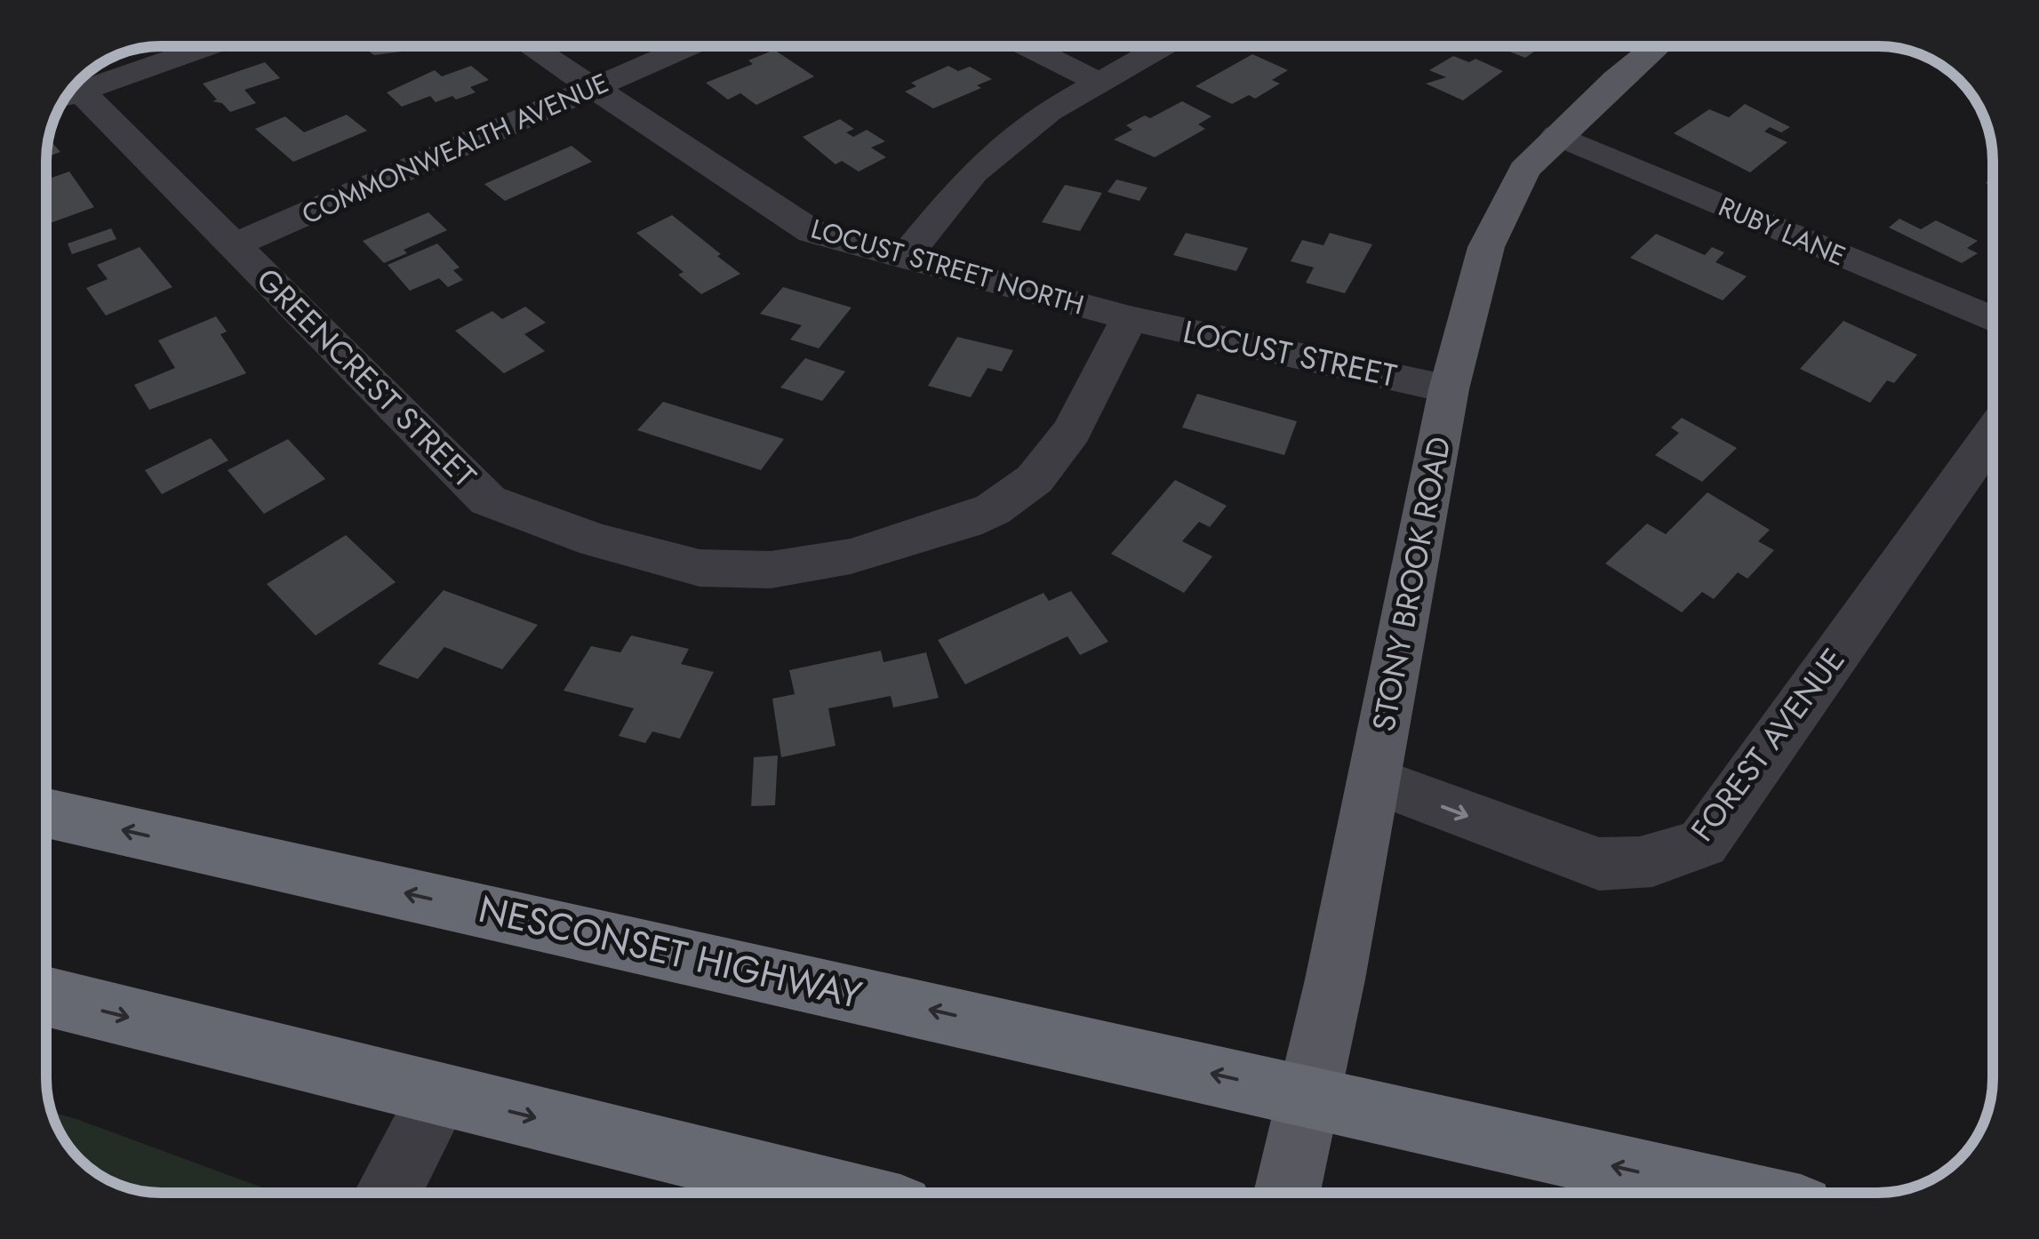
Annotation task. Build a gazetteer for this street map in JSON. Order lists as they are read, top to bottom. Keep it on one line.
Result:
{"streets":{"highway":["NESCONSET HIGHWAY"],"main road":["STONY BROOK ROAD"],"street":["COMMONWEALTH AVENUE","RUBY LANE","LOCUST STREET NORTH","LOCUST STREET","GREENCREST STREET","FOREST AVENUE"]},"crossings":[["COMMONWEALTH AVENUE","LOCUST STREET NORTH"],["COMMONWEALTH AVENUE","GREENCREST STREET"],["RUBY LANE","STONY BROOK ROAD"],["LOCUST STREET NORTH","LOCUST STREET"],["LOCUST STREET NORTH","GREENCREST STREET"],["LOCUST STREET","GREENCREST STREET"],["LOCUST STREET","STONY BROOK ROAD"],["STONY BROOK ROAD","FOREST AVENUE"],["STONY BROOK ROAD","NESCONSET HIGHWAY"]],"one_way":["FOREST AVENUE"]}
